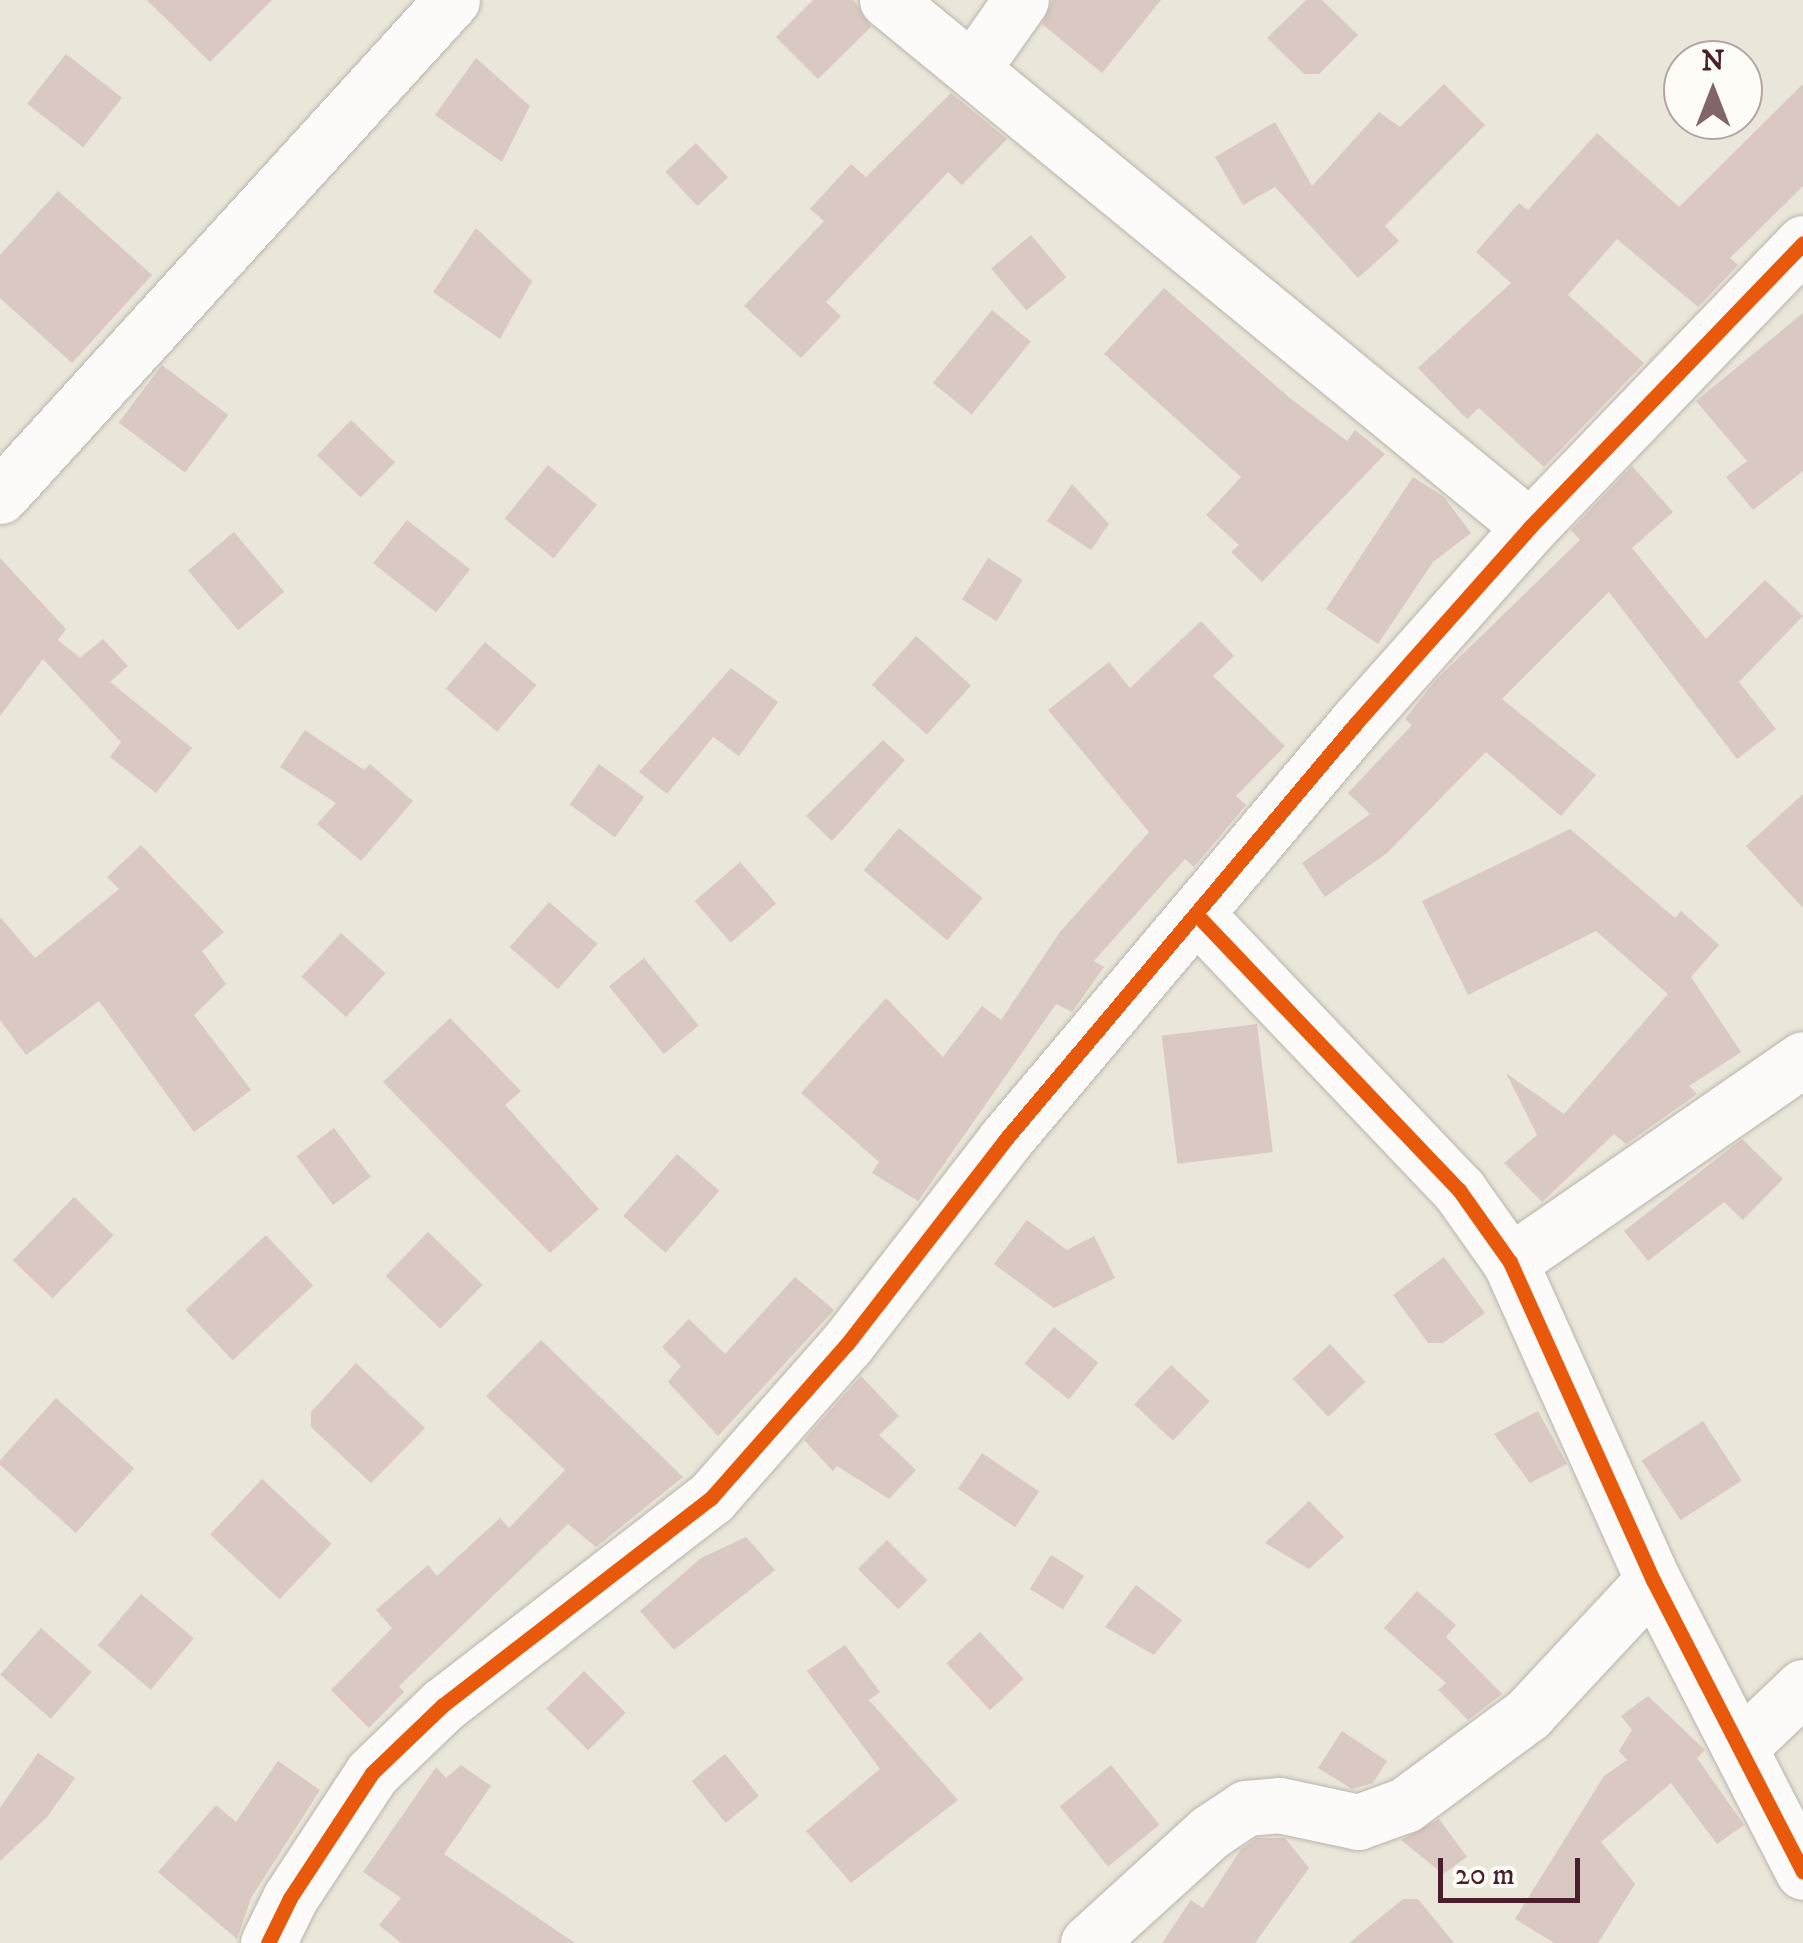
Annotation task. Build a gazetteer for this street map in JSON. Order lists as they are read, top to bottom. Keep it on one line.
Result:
{"scale_bar":"20 m","north":"top"}
